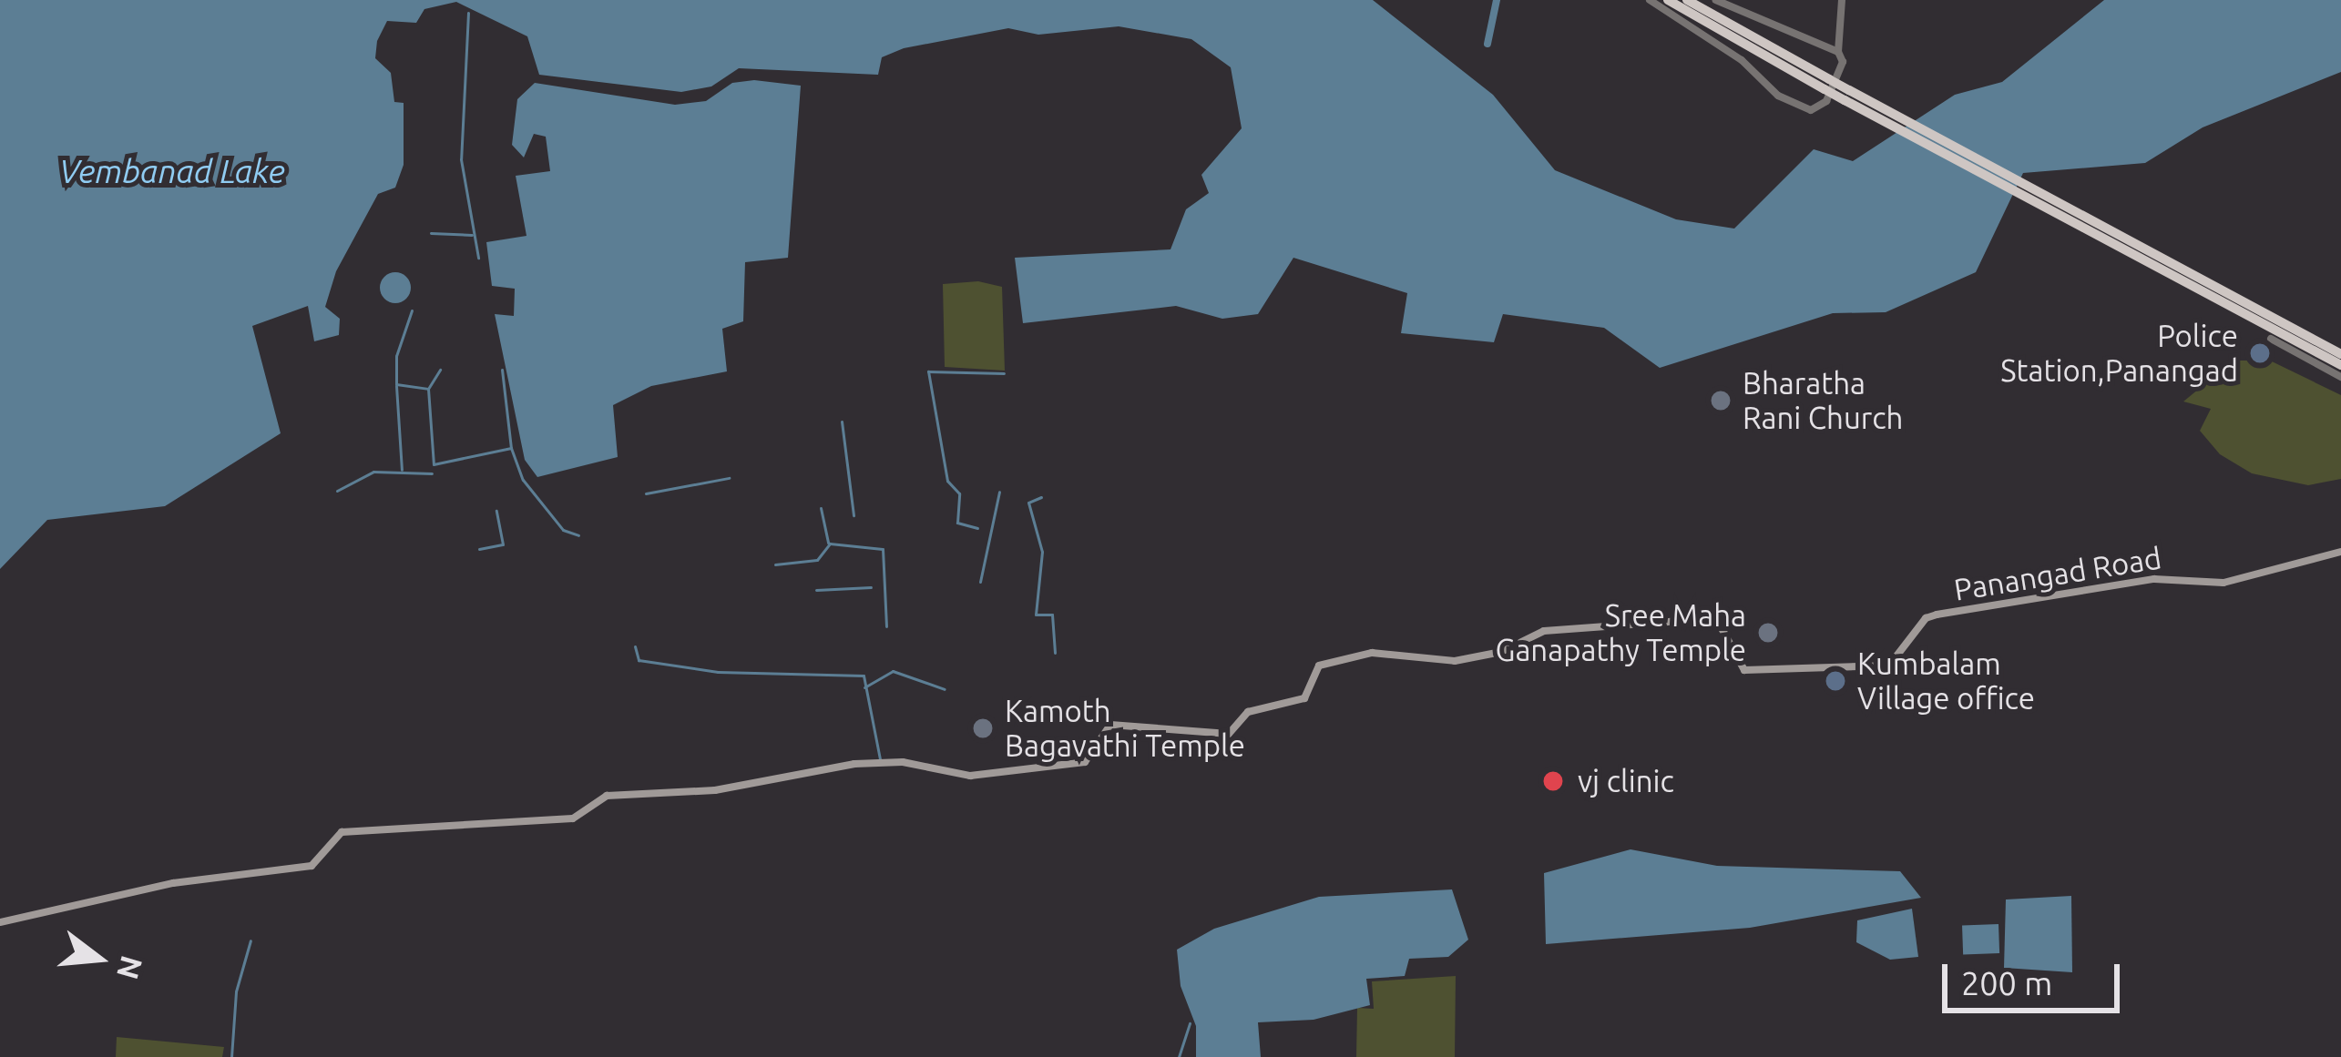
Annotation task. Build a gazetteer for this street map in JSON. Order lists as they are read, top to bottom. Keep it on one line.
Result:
{"streets":{"main road":["Panangad Road"]},"water":["Vembanad Lake"],"places":["Police Station,Panangad","Bharatha Rani Church","Sree Maha Ganapathy Temple","Kumbalam Village office","Kamoth Bagavathi Temple","vj clinic"],"scale_bar":"200 m","north":"right"}
